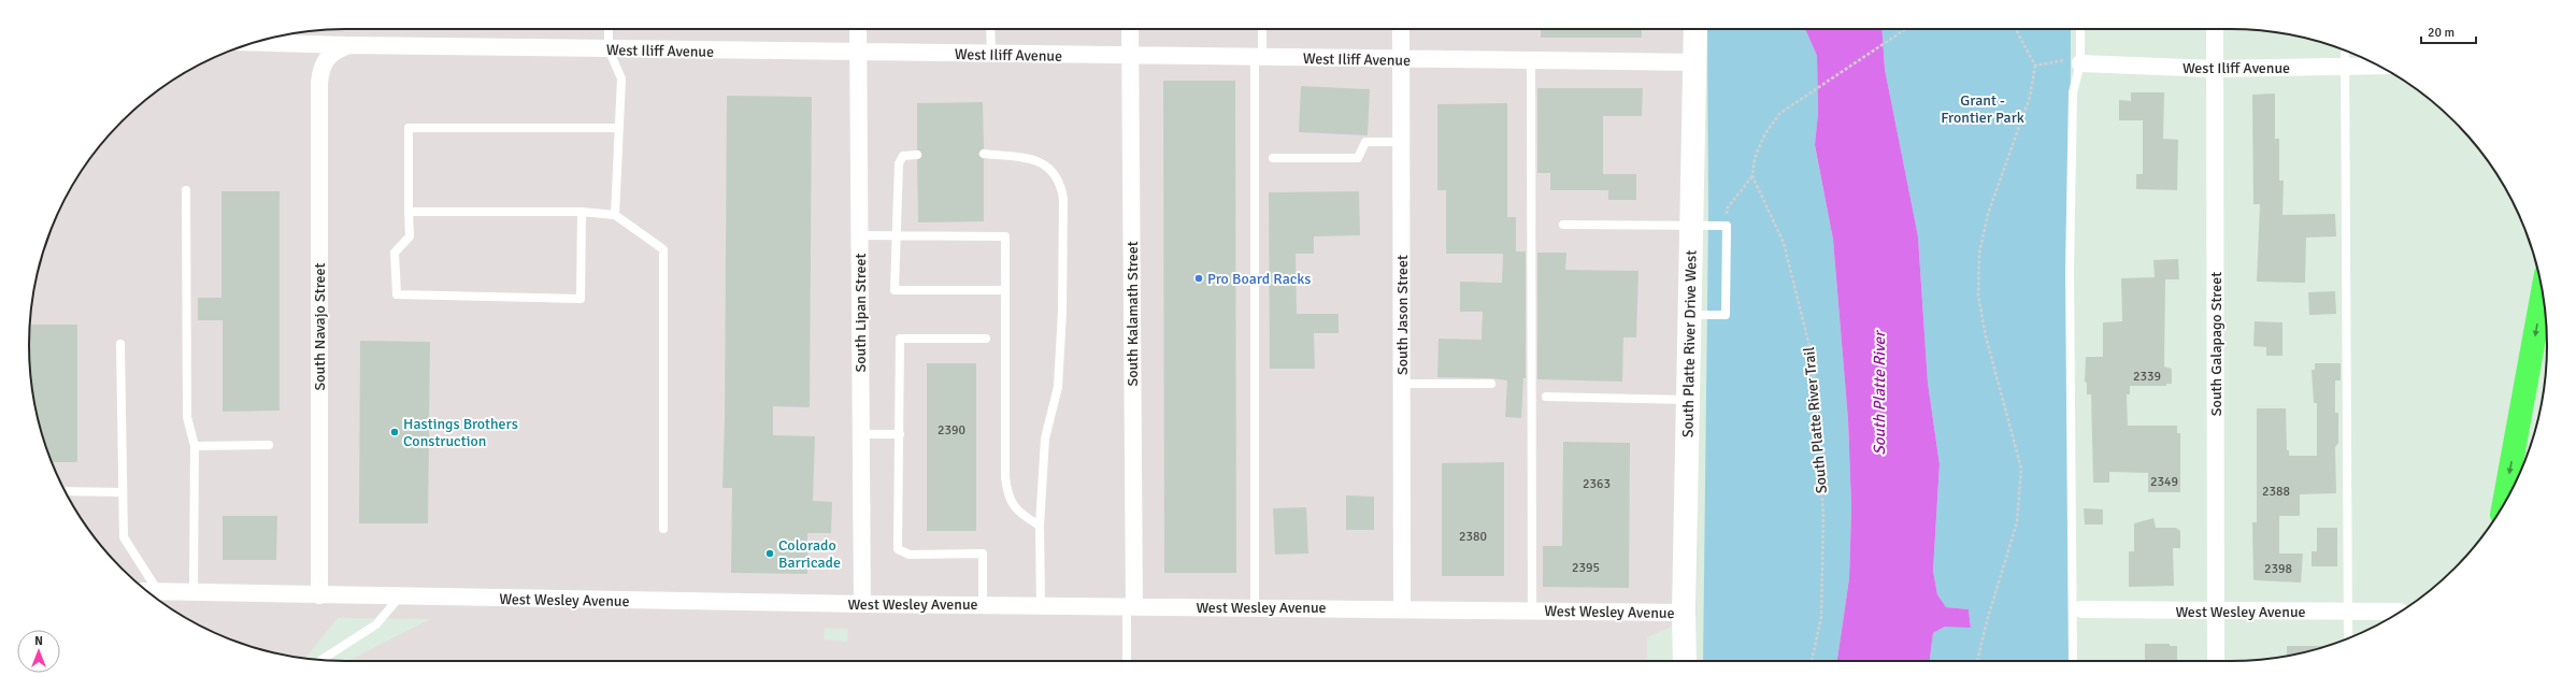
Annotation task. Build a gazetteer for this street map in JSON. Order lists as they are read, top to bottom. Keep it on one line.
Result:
{"streets":{"street":["West Iliff Avenue","South Lipan Street","South Kalamath Street","South Jason Street","South Navajo Street","South Platte River Drive West","South Galapago Street","West Wesley Avenue"],"path":["South Platte River Trail"]},"crossings":[["West Iliff Avenue","South Lipan Street"],["West Iliff Avenue","South Kalamath Street"],["West Iliff Avenue","South Jason Street"],["West Iliff Avenue","South Navajo Street"],["West Iliff Avenue","South Platte River Drive West"],["West Iliff Avenue","South Galapago Street"],["South Lipan Street","West Wesley Avenue"],["South Kalamath Street","West Wesley Avenue"],["South Jason Street","West Wesley Avenue"],["South Navajo Street","West Wesley Avenue"],["South Platte River Drive West","West Wesley Avenue"],["South Galapago Street","West Wesley Avenue"]],"water":["South Platte River"],"parks":["Grant - Frontier Park"],"places":["Pro Board Racks","Hastings Brothers Construction","Colorado Barricade"],"house_numbers":["2339","2390","2349","2363","2388","2380","2395","2398"],"scale_bar":"20 m","north":"top"}
